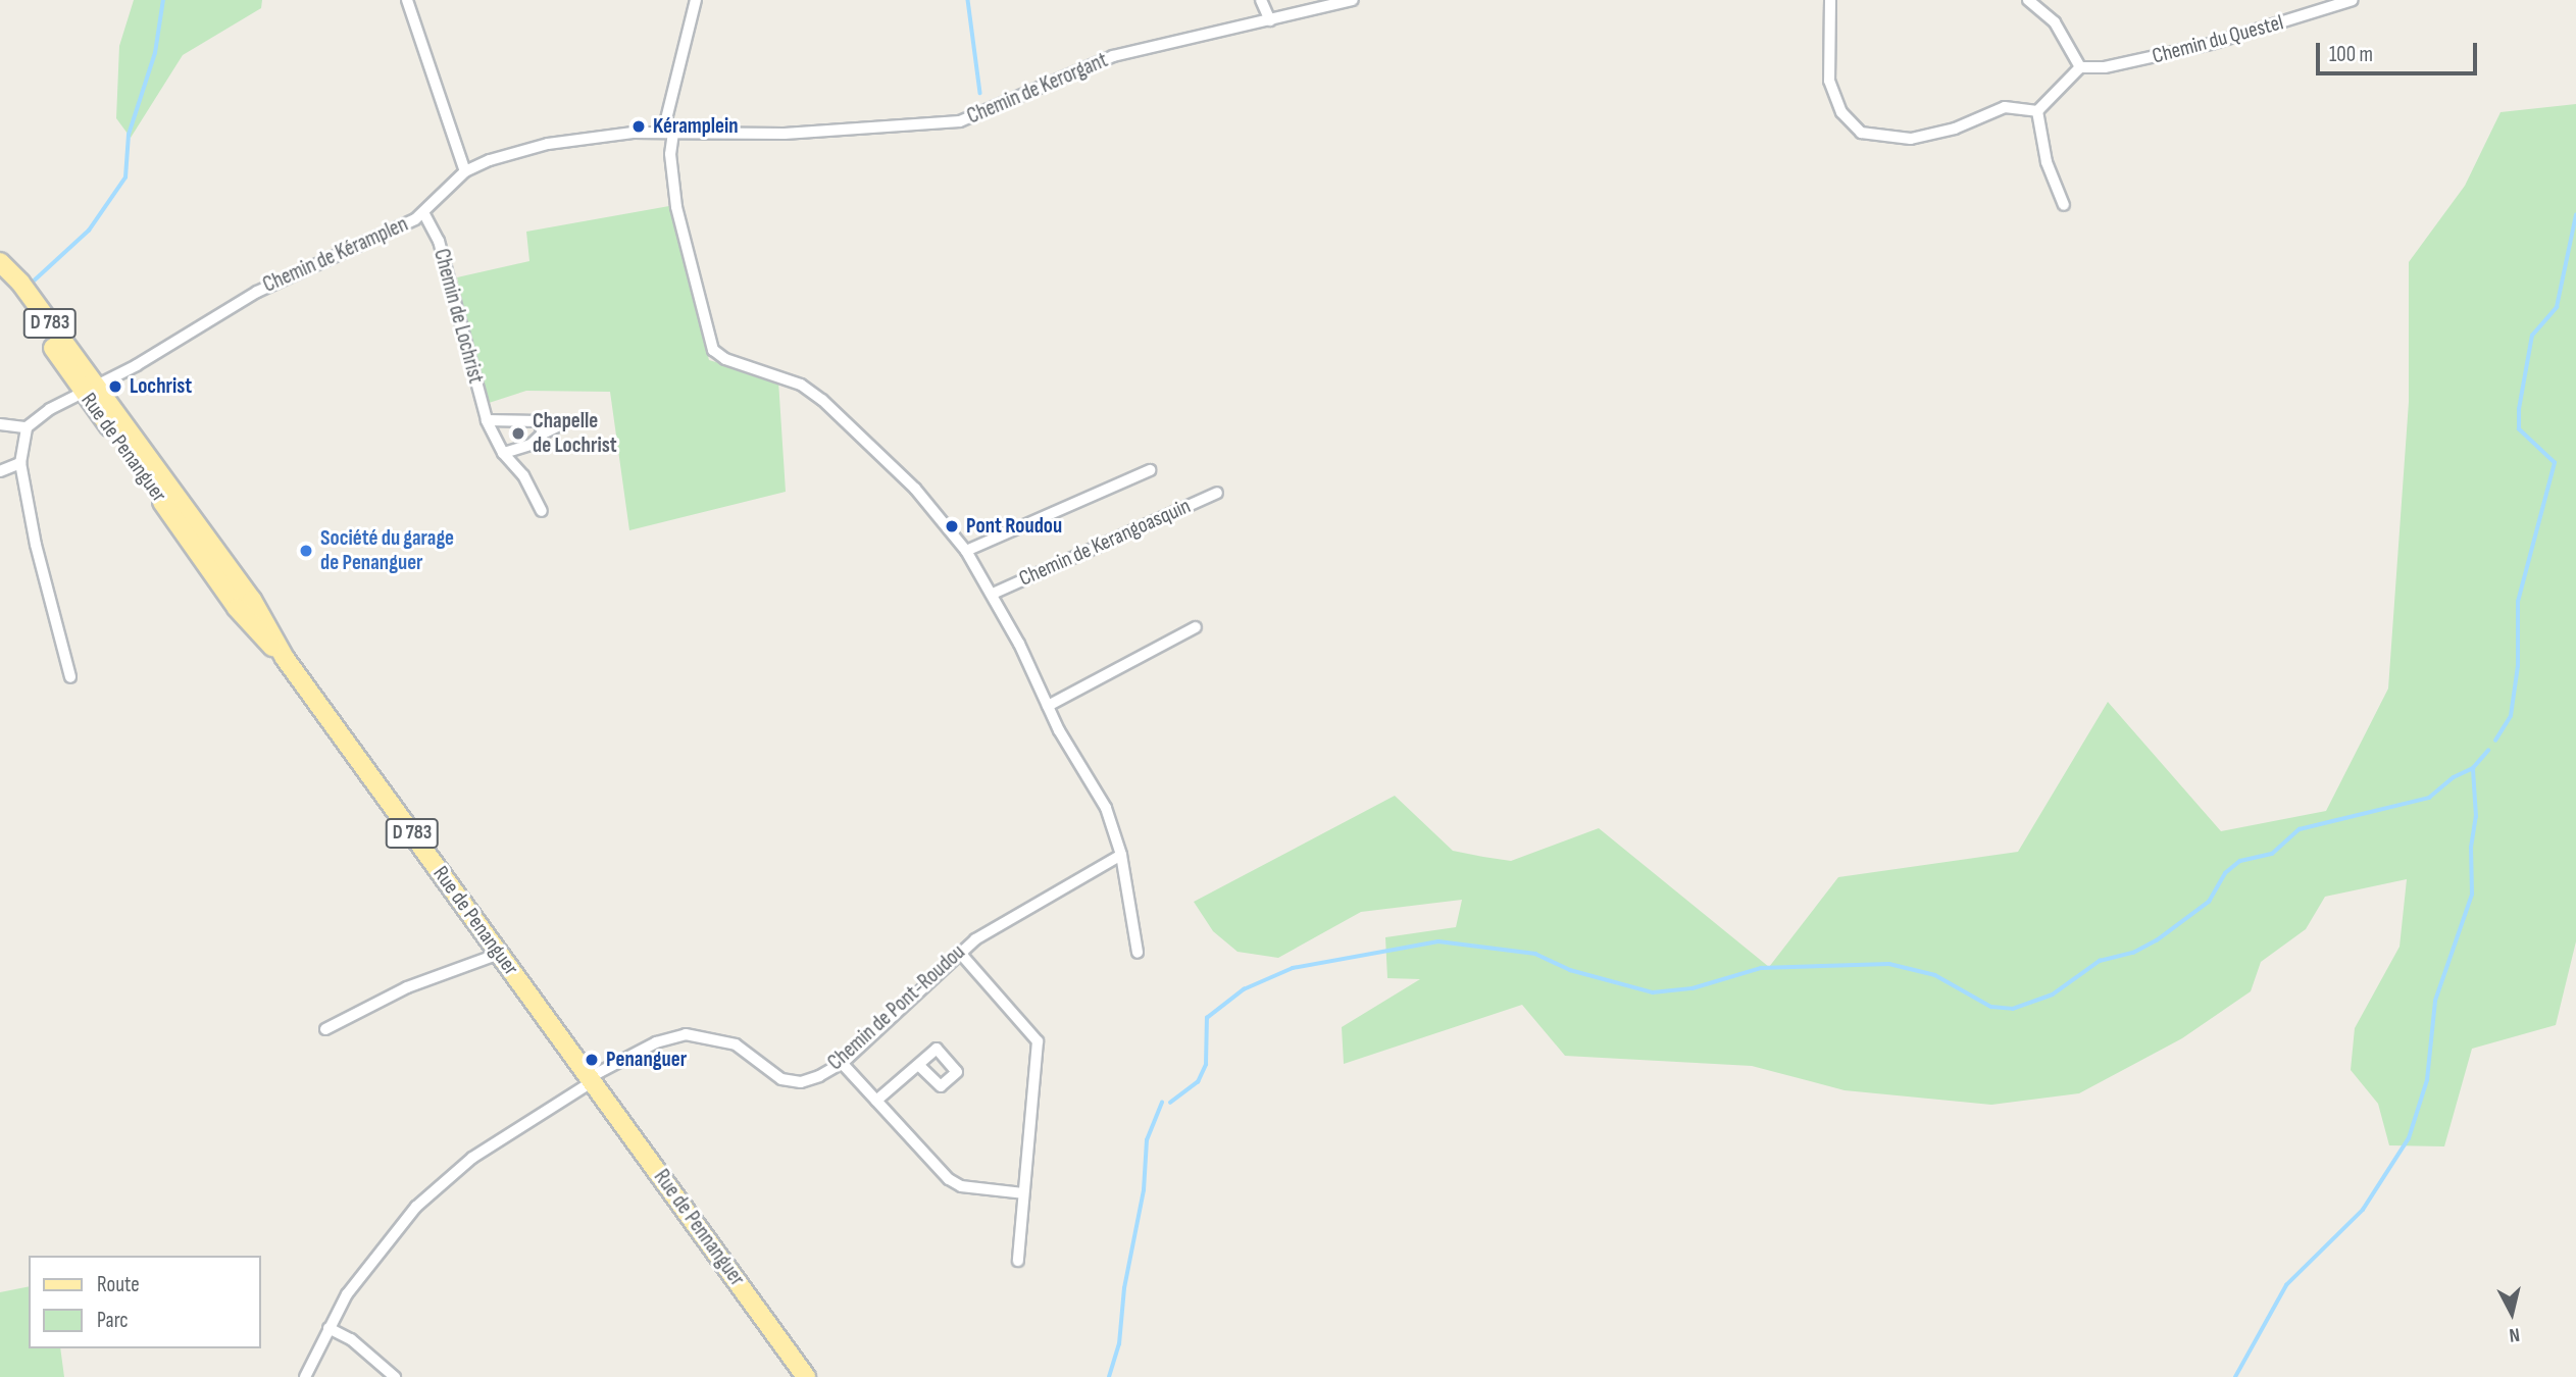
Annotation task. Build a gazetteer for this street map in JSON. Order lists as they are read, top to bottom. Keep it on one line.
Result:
{"streets":{"main road":["D 783","Rue de Penanguer","Rue de Pennanguer"],"street":["Chemin du Questel","Chemin de Kerorgant","Chemin de Kéramplen","Chemin de Lochrist","Chemin de Kerangoasquin","Chemin de Pont-Roudou"]},"crossings":[["Chemin de Kerorgant","Chemin de Kéramplen"],["Chemin de Kerorgant","Chemin de Kerangoasquin"],["Chemin de Kéramplen","Chemin de Lochrist"],["Chemin de Kéramplen","Rue de Penanguer"],["Chemin de Kéramplen","Chemin de Kerangoasquin"],["Rue de Penanguer","Chemin de Pont-Roudou"],["Rue de Penanguer","Rue de Pennanguer"],["Chemin de Kerangoasquin","Chemin de Pont-Roudou"],["Chemin de Pont-Roudou","Rue de Pennanguer"]],"places":["Kéramplein","Lochrist","Chapelle de Lochrist","Pont Roudou","Société du garage de Penanguer","Penanguer"],"legend":["Route","Parc"],"scale_bar":"100 m","north":"bottom"}
